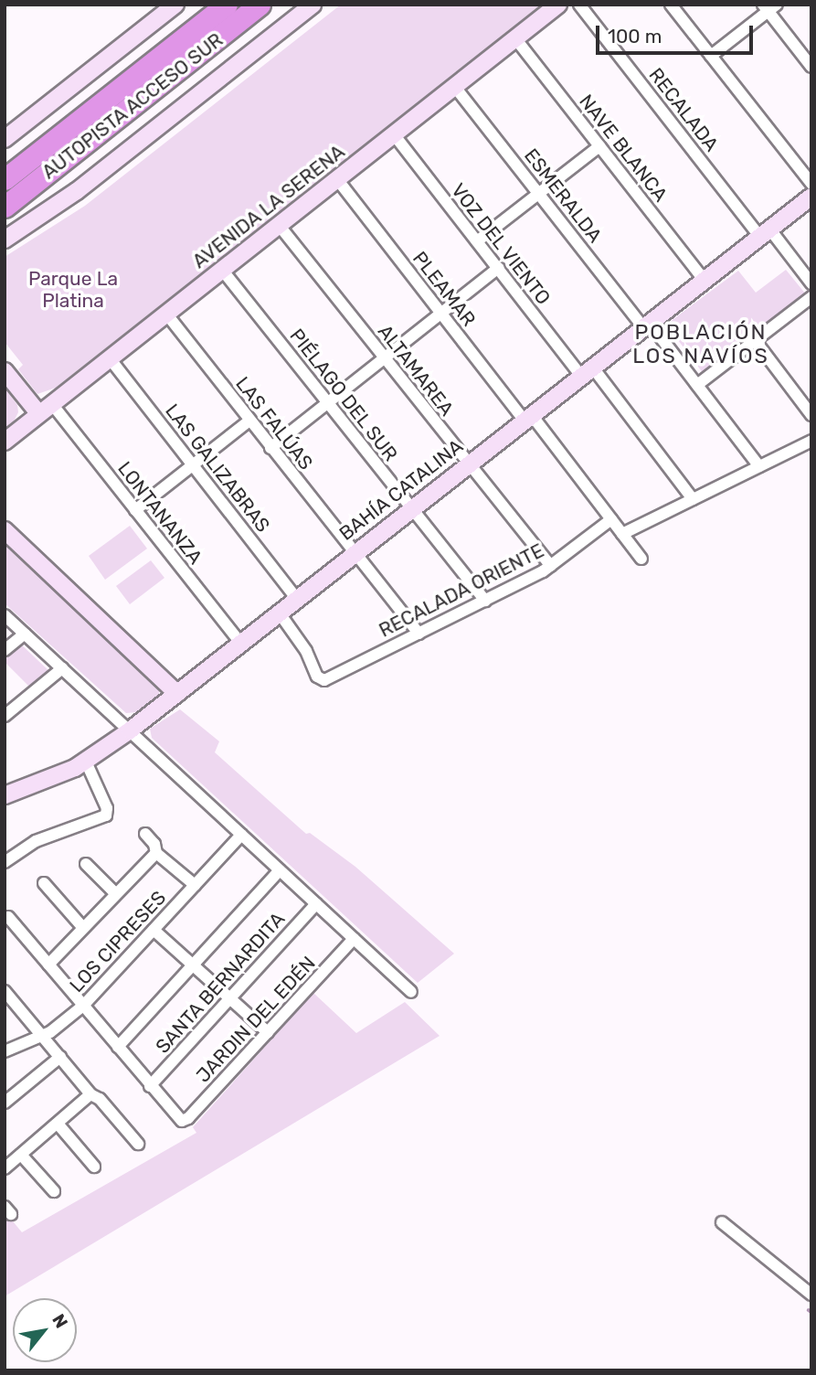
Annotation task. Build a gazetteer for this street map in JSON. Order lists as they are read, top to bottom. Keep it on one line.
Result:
{"streets":{"highway":["AUTOPISTA ACCESO SUR"],"street":["RECALADA","NAVE BLANCA","ESMERALDA","AVENIDA LA SERENA","VOZ DEL VIENTO","PLEAMAR","ALTAMAREA","PIÉLAGO DEL SUR","LAS FALÚAS","LAS GALIZABRAS","BAHÍA CATALINA","LONTANANZA","RECALADA ORIENTE","LOS CIPRESES","SANTA BERNARDITA","JARDIN DEL EDÉN"]},"crossings":[["RECALADA","BAHÍA CATALINA"],["NAVE BLANCA","AVENIDA LA SERENA"],["NAVE BLANCA","BAHÍA CATALINA"],["ESMERALDA","AVENIDA LA SERENA"],["ESMERALDA","BAHÍA CATALINA"],["AVENIDA LA SERENA","VOZ DEL VIENTO"],["AVENIDA LA SERENA","PLEAMAR"],["AVENIDA LA SERENA","ALTAMAREA"],["AVENIDA LA SERENA","PIÉLAGO DEL SUR"],["AVENIDA LA SERENA","LAS FALÚAS"],["AVENIDA LA SERENA","LAS GALIZABRAS"],["AVENIDA LA SERENA","LONTANANZA"],["VOZ DEL VIENTO","BAHÍA CATALINA"],["PLEAMAR","BAHÍA CATALINA"],["PLEAMAR","RECALADA ORIENTE"],["ALTAMAREA","BAHÍA CATALINA"],["ALTAMAREA","RECALADA ORIENTE"],["PIÉLAGO DEL SUR","BAHÍA CATALINA"],["PIÉLAGO DEL SUR","RECALADA ORIENTE"],["LAS FALÚAS","BAHÍA CATALINA"],["LAS FALÚAS","RECALADA ORIENTE"],["LAS GALIZABRAS","BAHÍA CATALINA"],["BAHÍA CATALINA","LONTANANZA"],["BAHÍA CATALINA","RECALADA ORIENTE"],["SANTA BERNARDITA","JARDIN DEL EDÉN"]],"districts":["POBLACIÓN LOS NAVÍOS"],"parks":["Parque La Platina"],"scale_bar":"100 m","north":"top right"}
